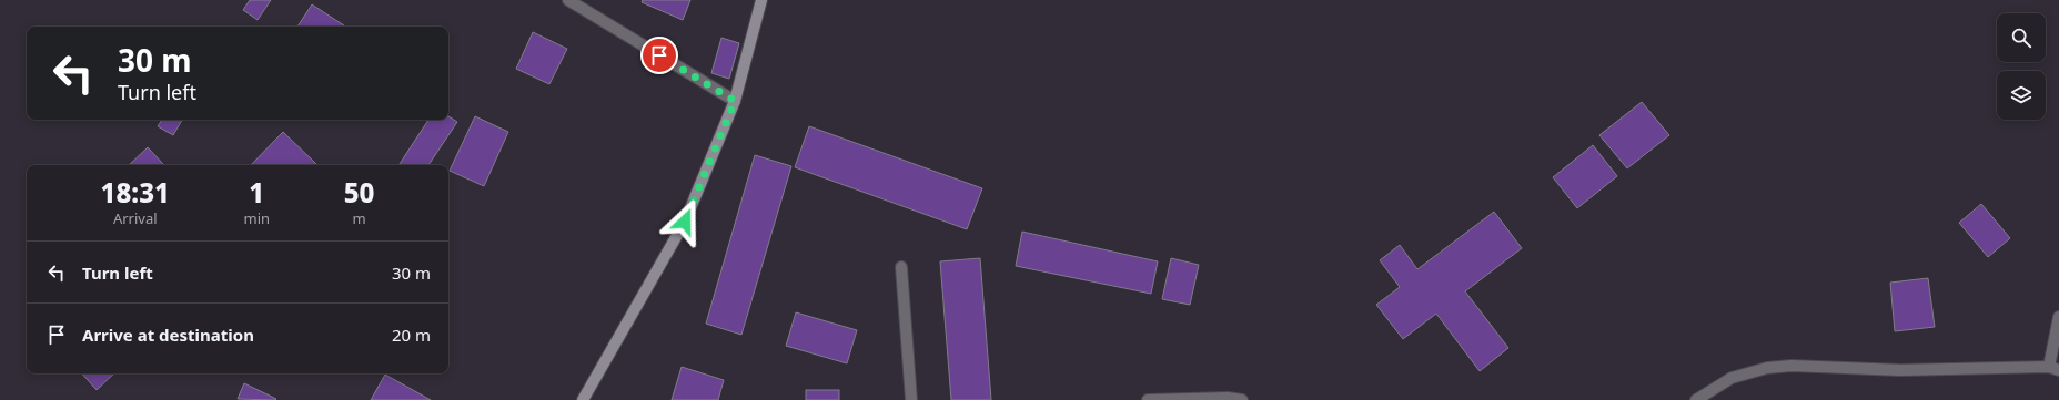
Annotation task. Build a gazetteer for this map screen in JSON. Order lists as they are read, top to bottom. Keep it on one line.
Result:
{"page":{"turn":["30 m","Turn left"],"eta":["18:31","Arrival","1","min","50","m"],"list":[{"name":"Turn left","value":"30 m"},{"name":"Arrive at destination","value":"20 m"}]}}
